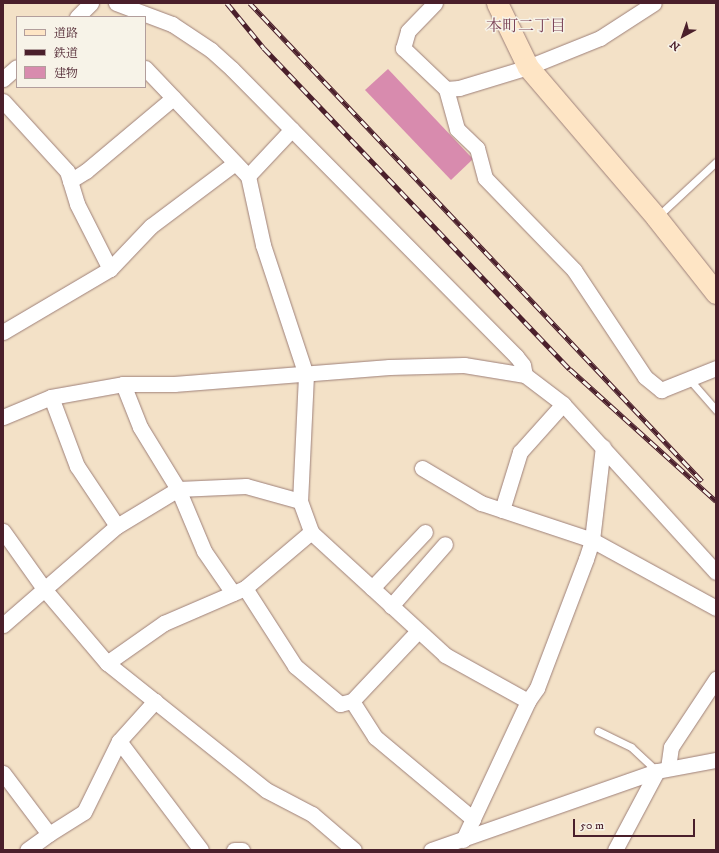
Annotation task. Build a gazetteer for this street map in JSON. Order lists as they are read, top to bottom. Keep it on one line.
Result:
{"districts":["本町二丁目"],"legend":["道路","鉄道","建物"],"scale_bar":"50 m","north":"bottom left"}
